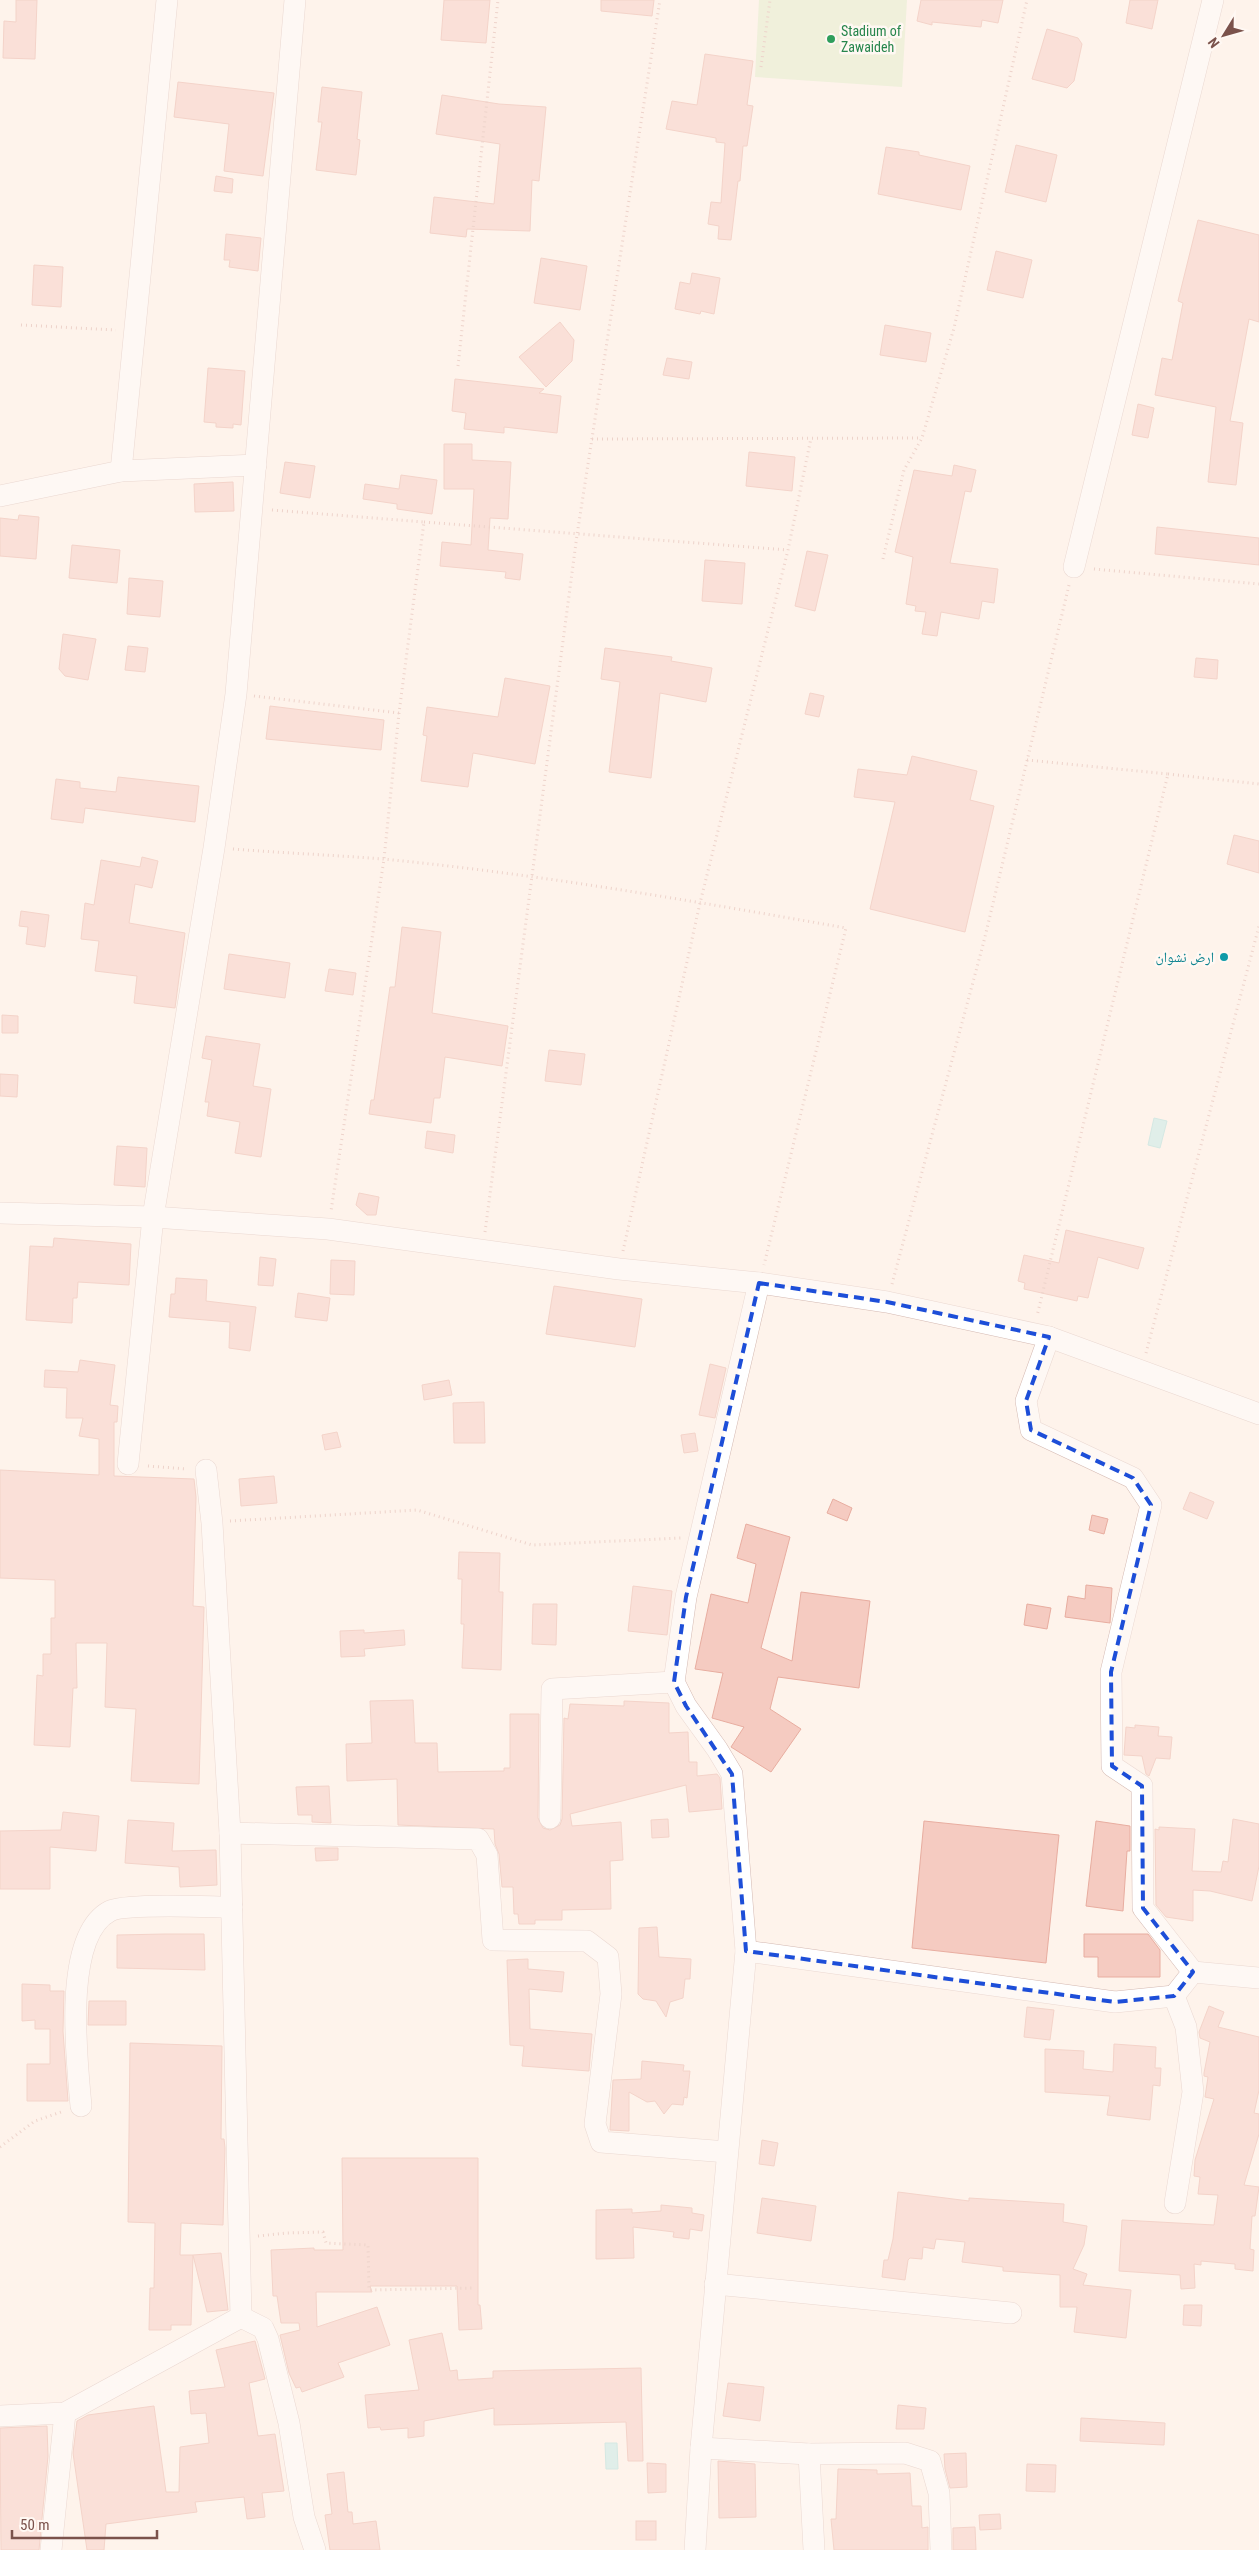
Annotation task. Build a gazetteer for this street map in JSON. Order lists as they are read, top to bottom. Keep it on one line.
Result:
{"places":["Stadium of Zawaideh","ارض نشوان"],"scale_bar":"50 m","north":"bottom left"}
